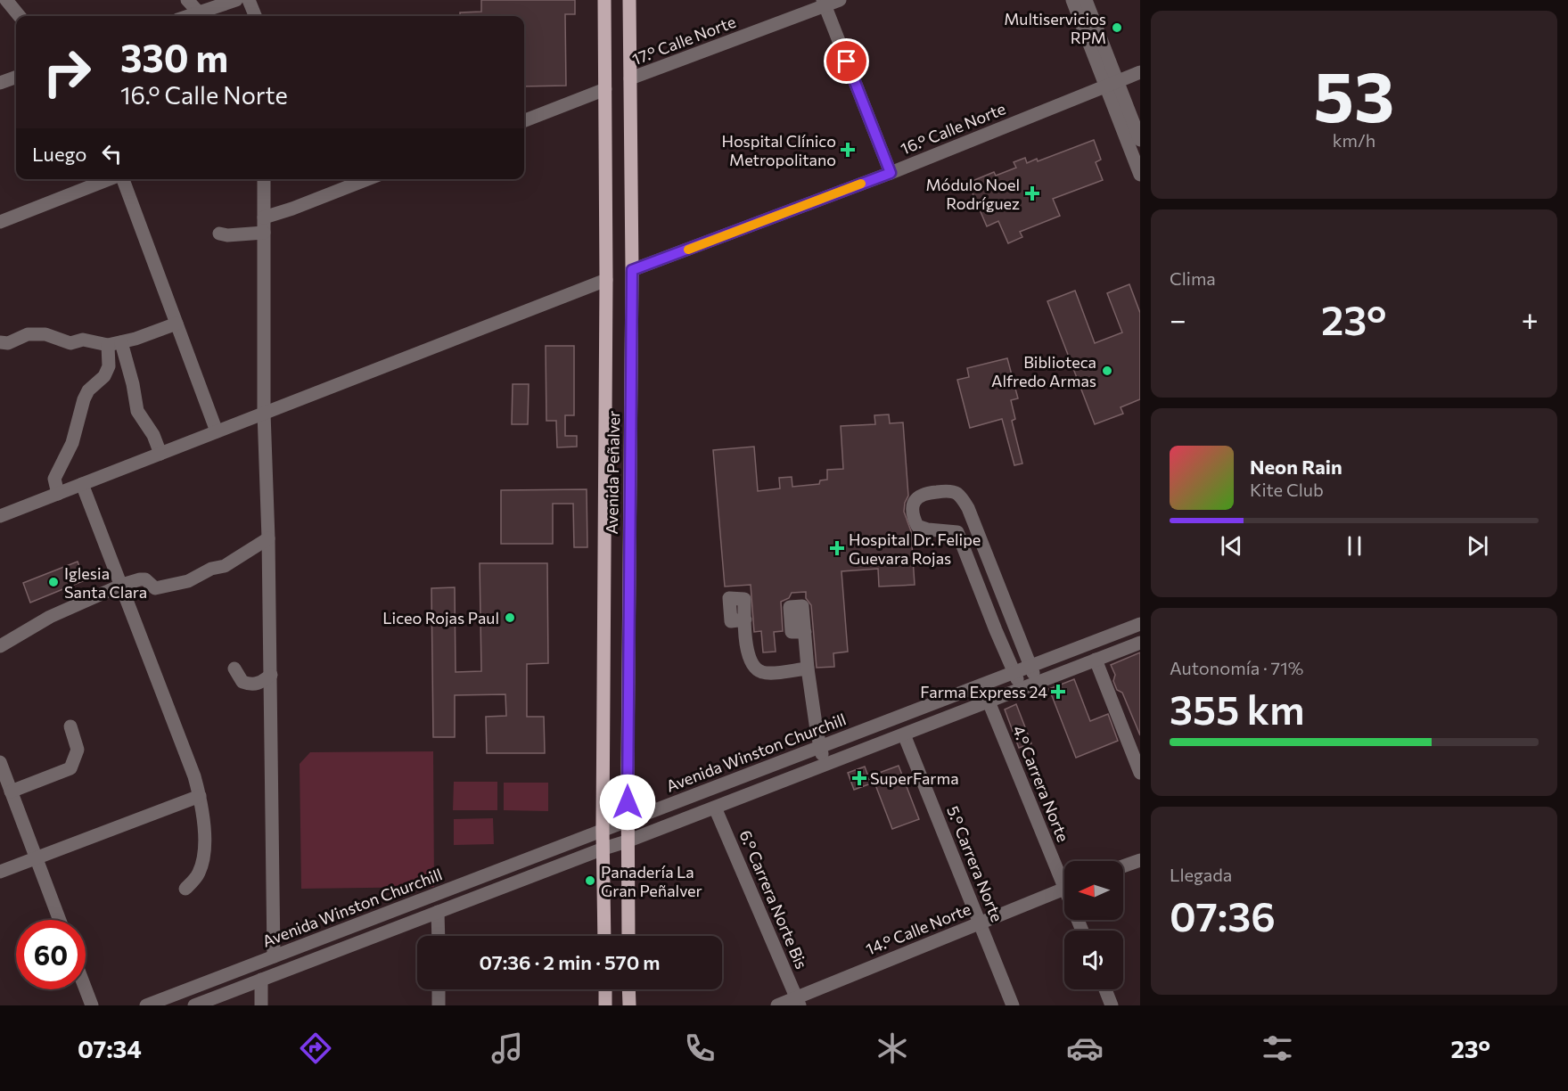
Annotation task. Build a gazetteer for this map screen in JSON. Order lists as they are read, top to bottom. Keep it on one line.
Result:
{"streets":{"main road":["Avenida Peñalver"],"street":["17.° Calle Norte","16.° Calle Norte","Avenida Winston Churchill","4.° Carrera Norte","5.° Carrera Norte","6.° Carrera Norte Bis","14.° Calle Norte"]},"crossings":[["17.° Calle Norte","Avenida Peñalver"],["16.° Calle Norte","Avenida Peñalver"],["Avenida Peñalver","Avenida Winston Churchill"],["5.° Carrera Norte","14.° Calle Norte"],["6.° Carrera Norte Bis","14.° Calle Norte"]],"places":{"other":["Multiservicios RPM","Biblioteca Alfredo Armas","Iglesia Santa Clara","Liceo Rojas Paul","Panadería La Gran Peñalver"],"health":["Hospital Clínico Metropolitano","Módulo Noel Rodríguez","Hospital Dr. Felipe Guevara Rojas","Farma Express 24","SuperFarma"]},"north":"left","page":{"tile":[["53","km/h"],"Clima",["Autonomía · 71%","355 km"],["Llegada","07:36"]],"turn":["330 m","16.° Calle Norte"],"then":"Luego","heat":["−","23°","+"],"song":["Neon Rain","Kite Club"],"limit":"60","trip":"07:36 · 2 min · 570 m","tabs":["07:34","23°"]}}
